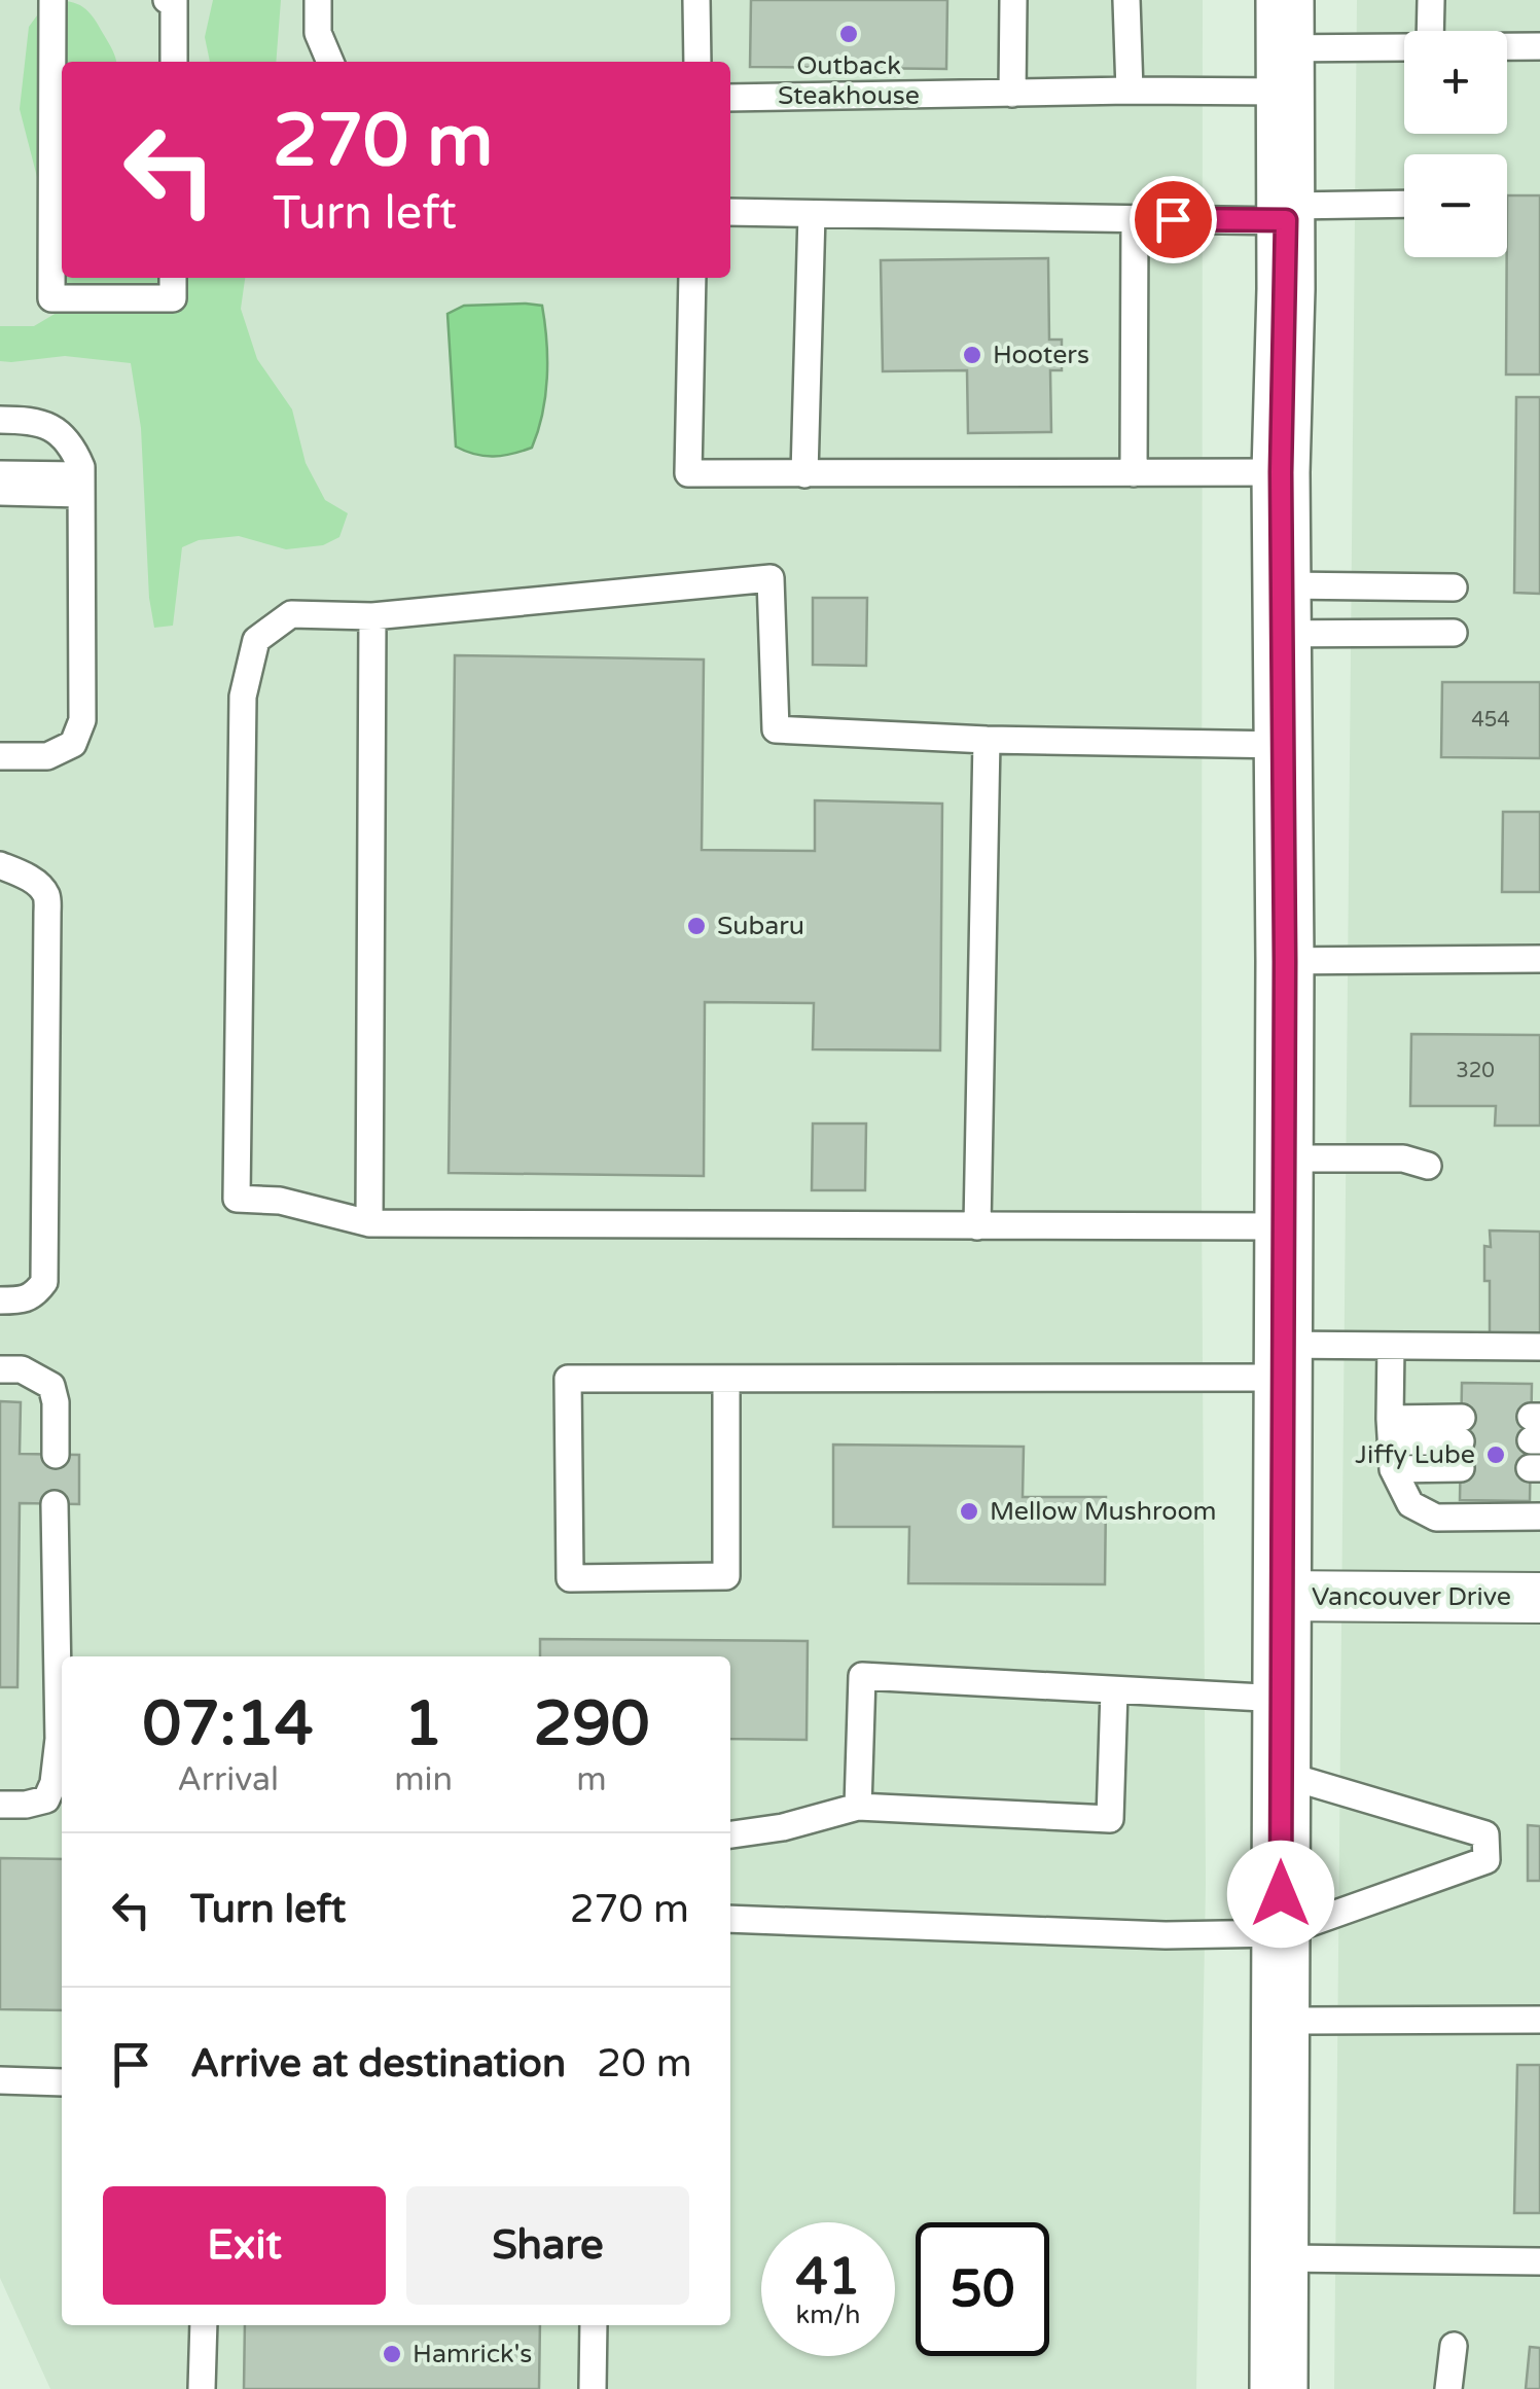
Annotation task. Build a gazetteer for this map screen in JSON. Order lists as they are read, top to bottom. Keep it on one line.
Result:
{"streets":{"street":["Vancouver Drive"]},"places":["Outback Steakhouse","Hooters","Subaru","Jiffy Lube","Mellow Mushroom","Hamrick's"],"house_numbers":["454","320"],"page":{"map_buttons":["+","−"],"turn":["270 m","Turn left"],"eta":["07:14","Arrival","1","min","290","m"],"list":[{"name":"Turn left","value":"270 m"},{"name":"Arrive at destination","value":"20 m"}],"buttons":["Exit","Share"],"speed":"41 km/h","limit":"50"}}
